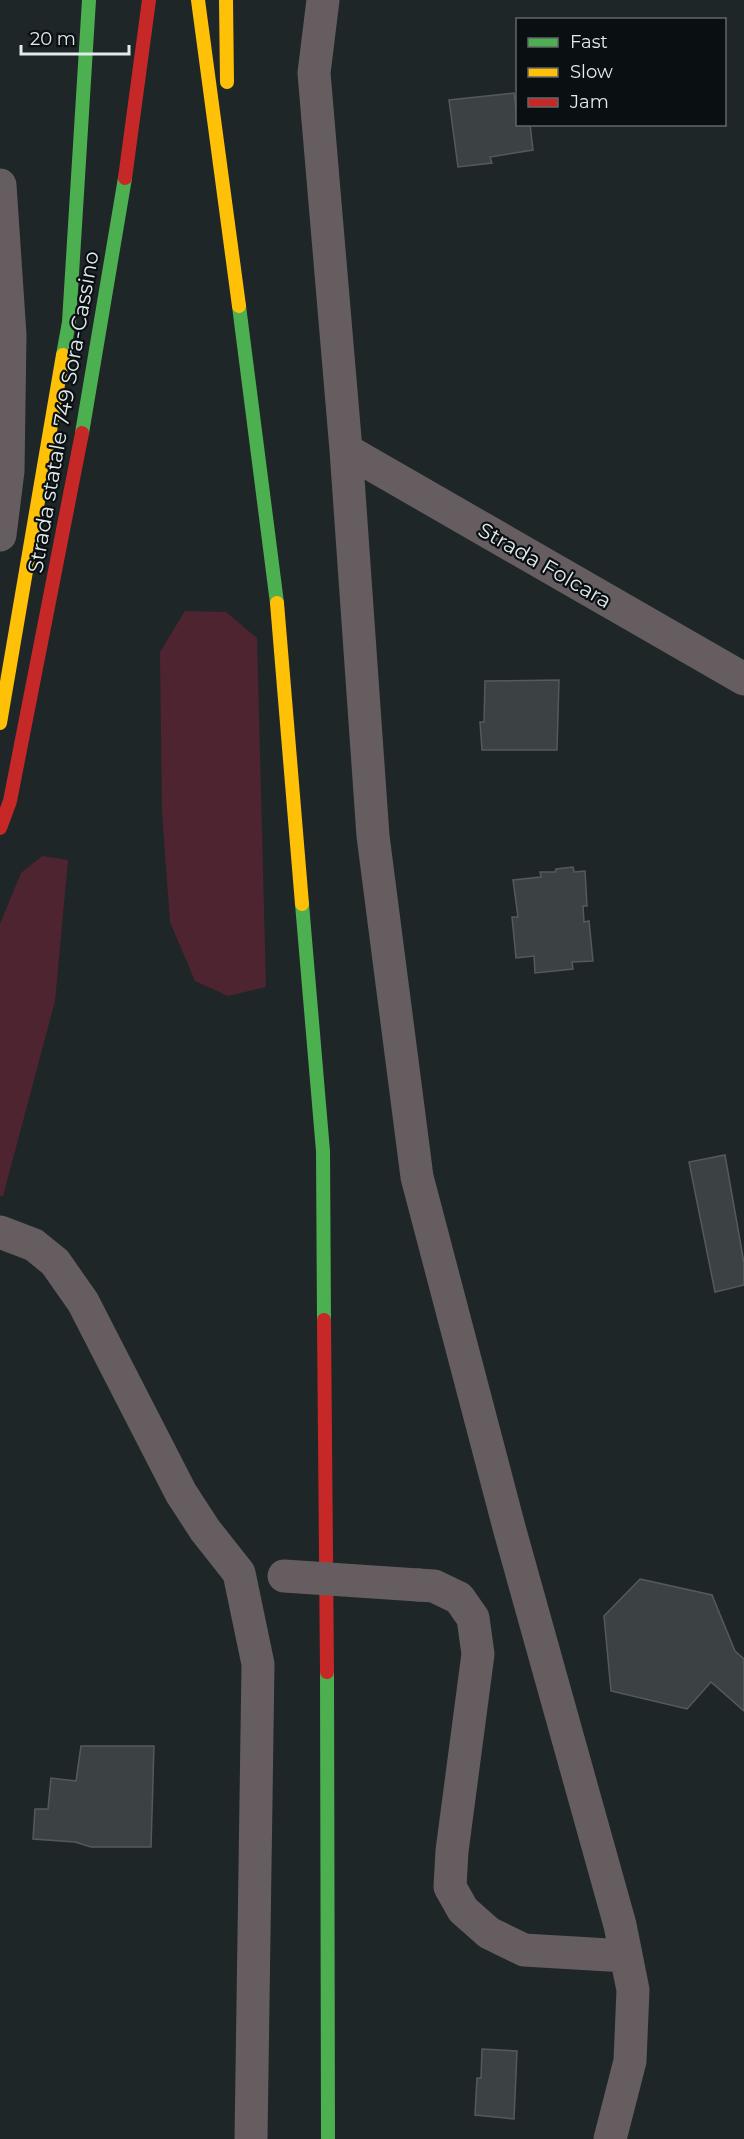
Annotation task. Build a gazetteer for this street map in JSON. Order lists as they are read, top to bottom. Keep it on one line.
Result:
{"streets":{"highway":["Strada statale 749 Sora-Cassino"],"street":["Strada Folcara"]},"legend":["Fast","Slow","Jam"],"scale_bar":"20 m"}
